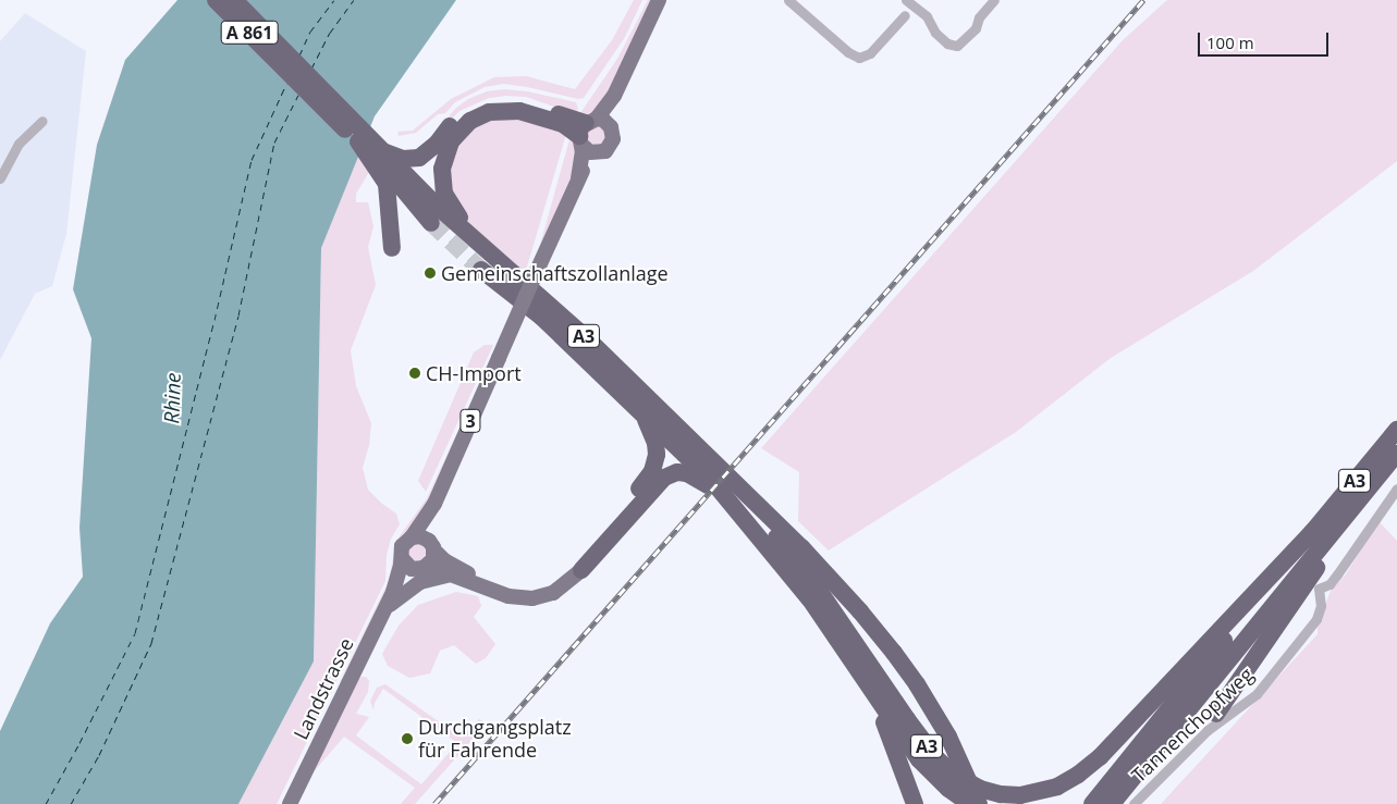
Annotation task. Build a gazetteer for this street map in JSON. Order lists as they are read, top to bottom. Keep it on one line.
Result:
{"streets":{"highway":["A 861","A3"],"main road":["3","Landstrasse"],"street":["Tannenchopfweg"]},"crossings":[["A 861","A3"],["3","Landstrasse"]],"water":["Rhine"],"places":["Gemeinschaftszollanlage","CH-Import","Durchgangsplatz für Fahrende"],"scale_bar":"100 m"}
